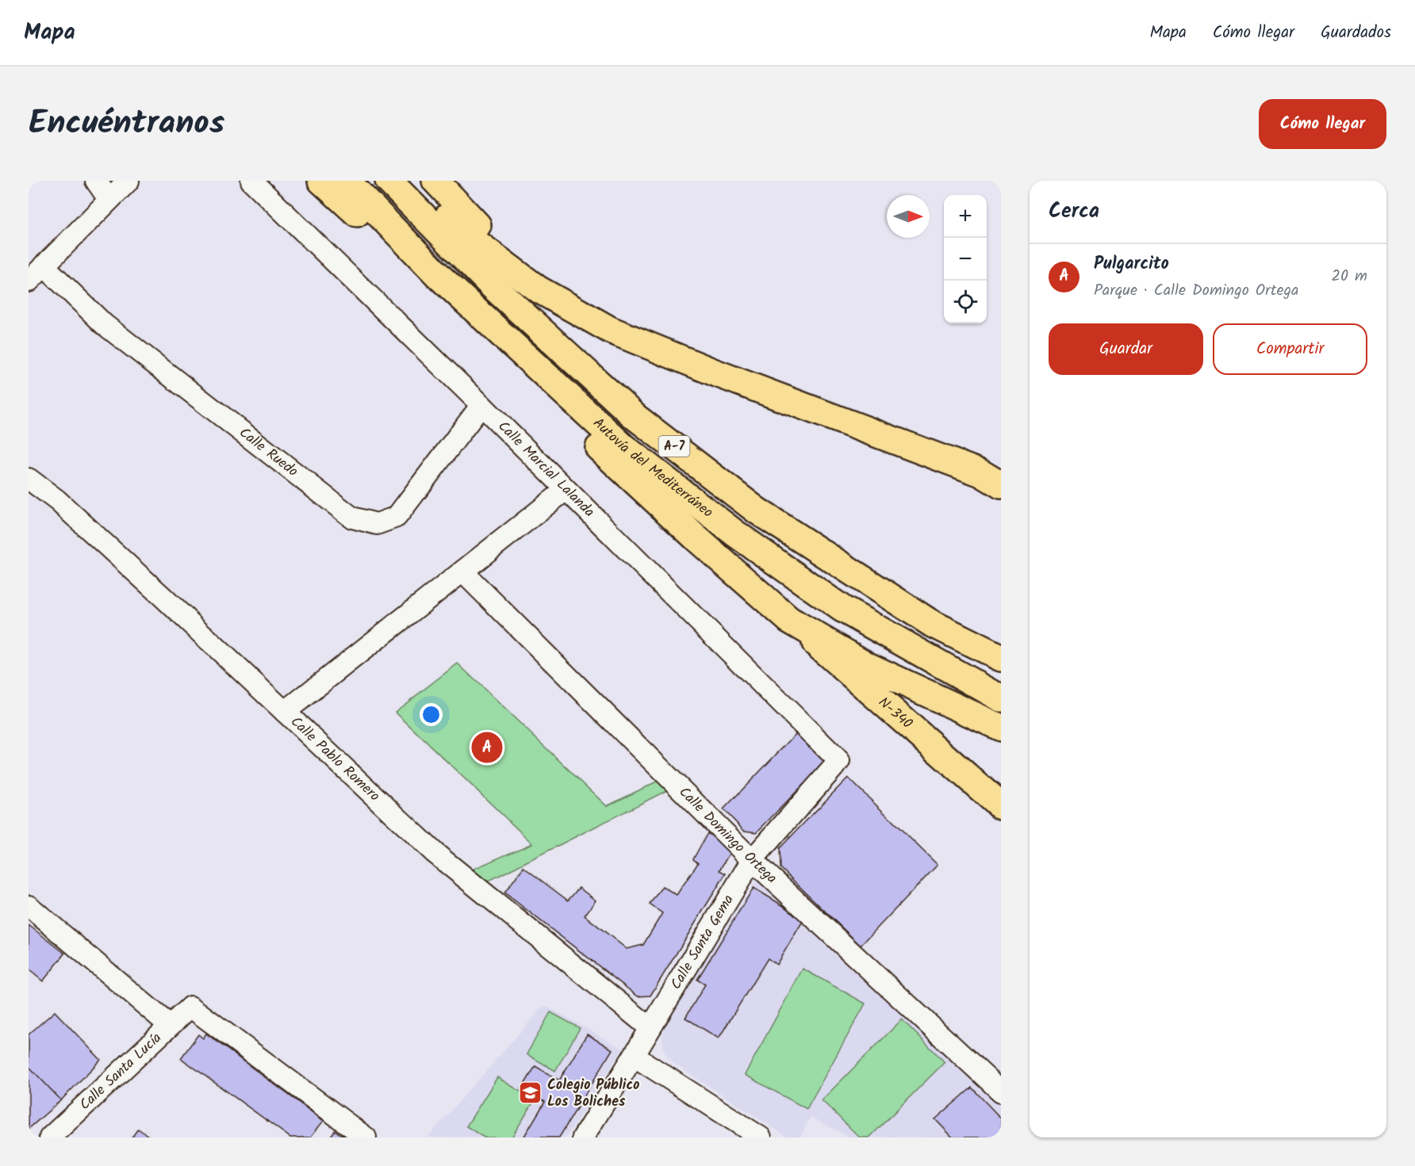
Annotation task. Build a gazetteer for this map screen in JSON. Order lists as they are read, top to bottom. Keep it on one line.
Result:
{"streets":{"main road":["A-7","Autovía del Mediterráneo","N-340"],"street":["Calle Ruedo","Calle Marcial Lalanda","Calle Pablo Romero","Calle Domingo Ortega","Calle Santa Gema","Calle Santa Lucía"]},"crossings":[["Calle Ruedo","Calle Marcial Lalanda"],["Calle Marcial Lalanda","Calle Santa Gema"],["Calle Pablo Romero","Calle Santa Gema"],["Calle Domingo Ortega","Calle Santa Gema"]],"places":{"school or university":["Colegio Público Los Boliches"]},"north":"right","page":{"header":"Mapa","nav":["Mapa","Cómo llegar","Guardados"],"title":"Encuéntranos","buttons":["Cómo llegar",["Guardar","Compartir"]],"heading":"Cerca","map_buttons":["+","−"],"list":[{"mark":"A","name":"Pulgarcito","note":"Parque · Calle Domingo Ortega","value":"20 m"}],"pins":"A"}}
